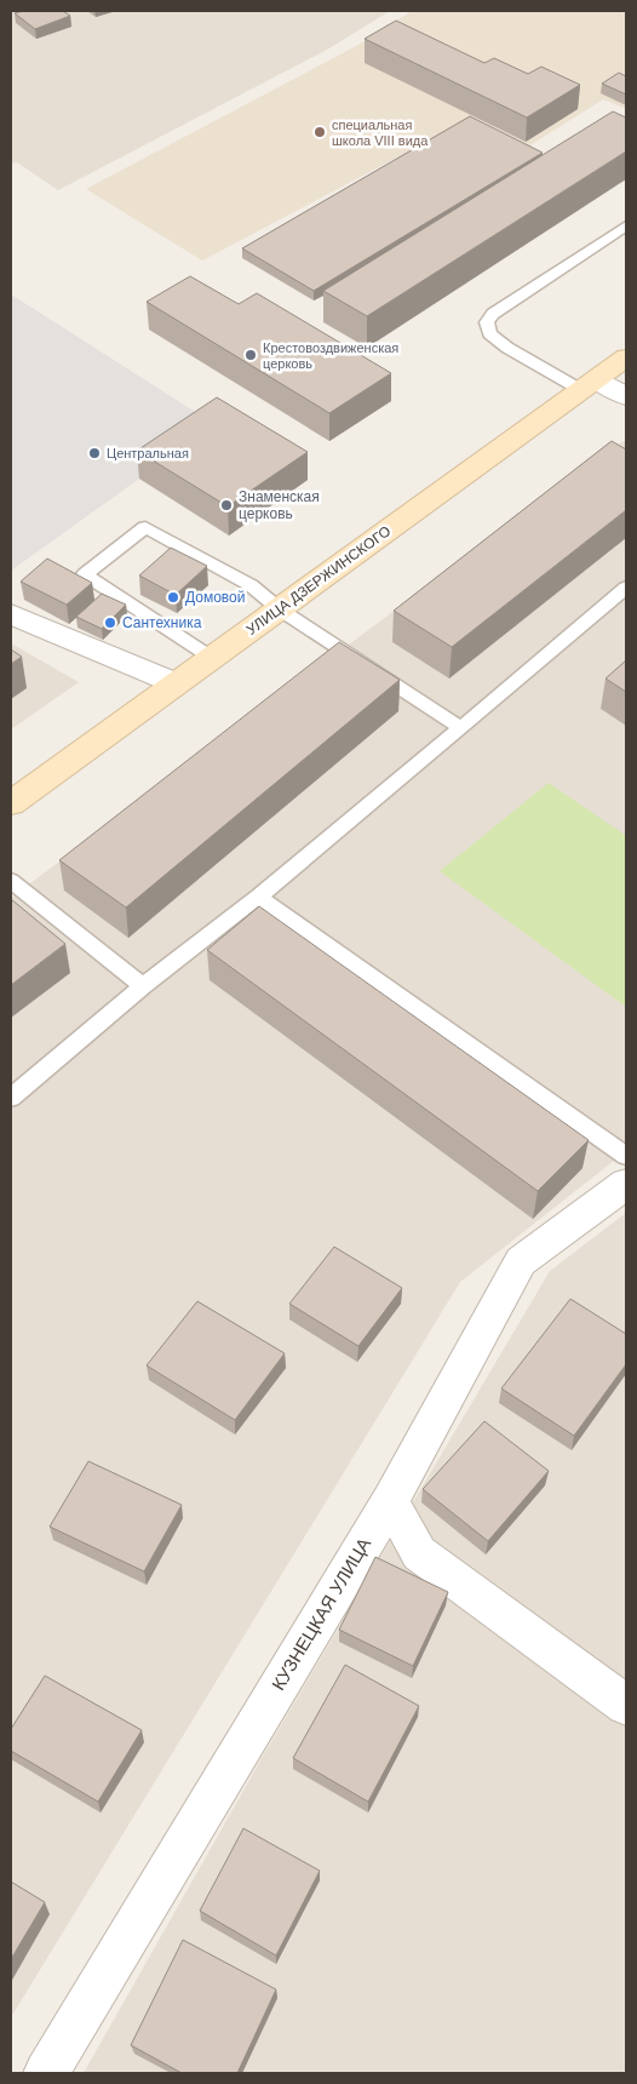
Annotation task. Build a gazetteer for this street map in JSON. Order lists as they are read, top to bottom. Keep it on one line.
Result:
{"streets":{"main road":["УЛИЦА ДЗЕРЖИНСКОГО"],"street":["КУЗНЕЦКАЯ УЛИЦА"]},"places":["специальная школа VIII вида","Крестовоздвиженская церковь","Центральная","Знаменская церковь","Домовой","Сантехника"]}
